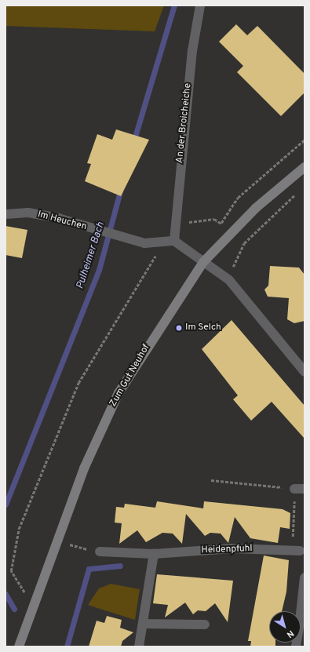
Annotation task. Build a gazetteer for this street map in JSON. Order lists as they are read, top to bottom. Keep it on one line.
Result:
{"streets":{"main road":["Zum Gut Neuhof"],"street":["An der Broicheiche","Im Heuchen","Heidenpfuhl"]},"crossings":[["An der Broicheiche","Im Heuchen"]],"water":["Pulheimer Bach"],"places":["Im Selch"],"north":"bottom right"}
